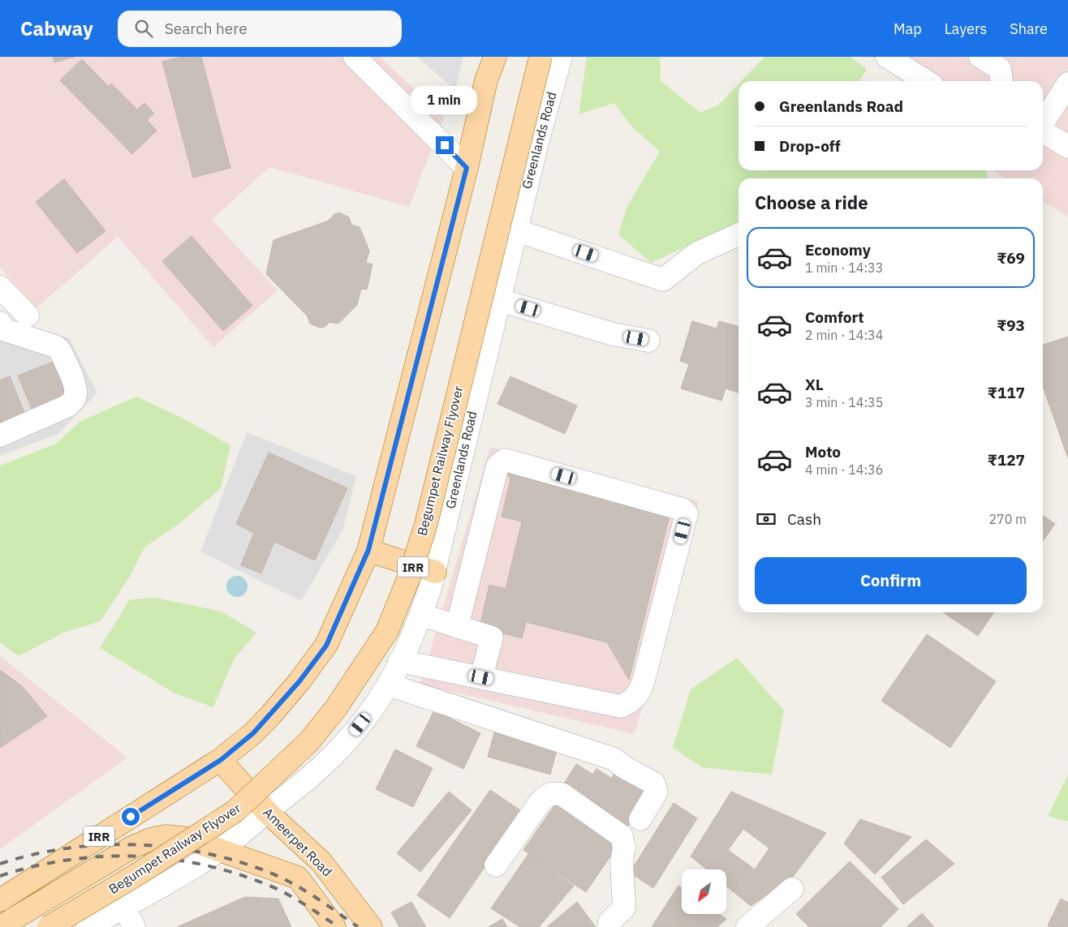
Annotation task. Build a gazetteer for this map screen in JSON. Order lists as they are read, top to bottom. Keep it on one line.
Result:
{"streets":{"main road":["Begumpet Railway Flyover","IRR","Ameerpet Road"],"street":["Greenlands Road"]},"crossings":[["Greenlands Road","IRR"],["Greenlands Road","Ameerpet Road"],["IRR","Ameerpet Road"]],"north":"bottom left","page":{"header":"Cabway","search":"Search here","nav":["Map","Layers","Share"],"banner":["Greenlands Road","Drop-off"],"bubble":"1 min","heading":"Choose a ride","list":[{"name":"Economy","note":"1 min · 14:33","value":"₹69"},{"name":"Comfort","note":"2 min · 14:34","value":"₹93"},{"name":"XL","note":"3 min · 14:35","value":"₹117"},{"name":"Moto","note":"4 min · 14:36","value":"₹127"}],"pay":["Cash","270 m"],"buttons":"Confirm"}}
